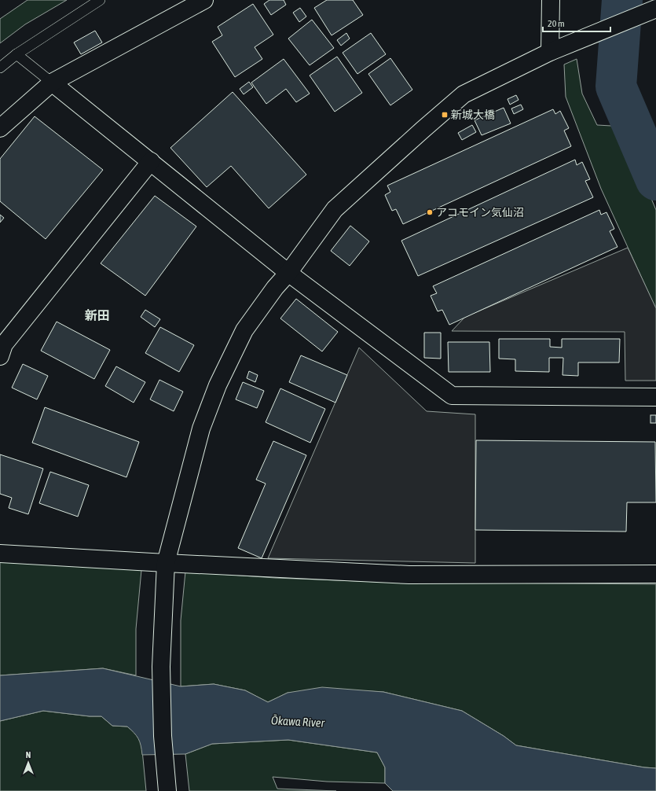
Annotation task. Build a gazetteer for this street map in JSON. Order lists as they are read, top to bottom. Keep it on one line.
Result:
{"districts":["新田"],"water":["Ōkawa River"],"places":{"transit":["新城大橋"],"other":["アコモイン気仙沼"]},"scale_bar":"20 m","north":"top"}
